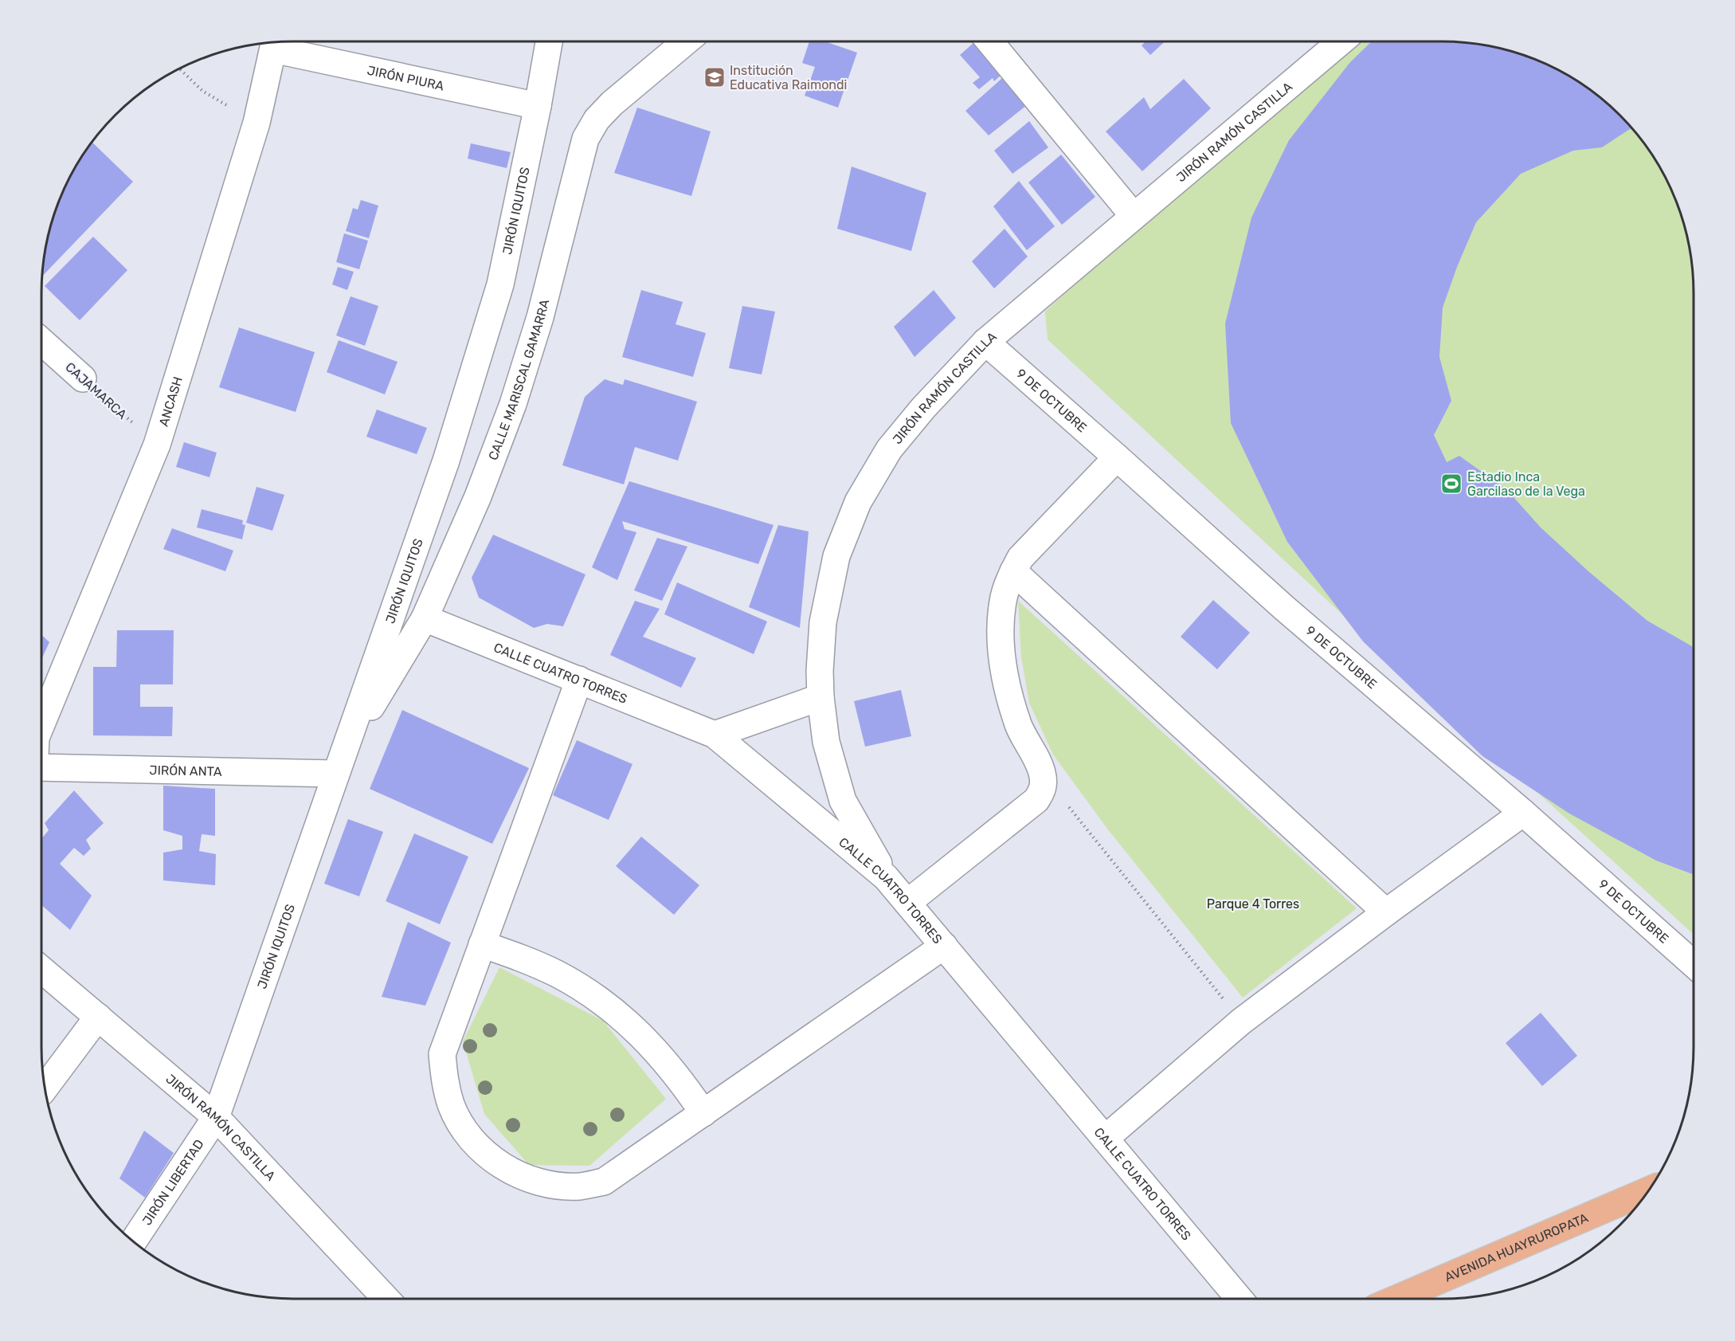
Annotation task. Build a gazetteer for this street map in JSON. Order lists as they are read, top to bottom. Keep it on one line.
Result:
{"streets":{"main road":["AVENIDA HUAYRUROPATA"],"street":["JIRÓN PIURA","JIRÓN RAMÓN CASTILLA","JIRÓN IQUITOS","CALLE MARISCAL GAMARRA","CAJAMARCA","9 DE OCTUBRE","ANCASH","CALLE CUATRO TORRES","JIRÓN ANTA","JIRÓN LIBERTAD"]},"crossings":[["JIRÓN PIURA","JIRÓN IQUITOS"],["JIRÓN PIURA","ANCASH"],["JIRÓN RAMÓN CASTILLA","JIRÓN IQUITOS"],["JIRÓN RAMÓN CASTILLA","9 DE OCTUBRE"],["JIRÓN RAMÓN CASTILLA","CALLE CUATRO TORRES"],["JIRÓN RAMÓN CASTILLA","JIRÓN LIBERTAD"],["JIRÓN IQUITOS","CALLE MARISCAL GAMARRA"],["JIRÓN IQUITOS","JIRÓN ANTA"],["JIRÓN IQUITOS","JIRÓN LIBERTAD"],["CALLE MARISCAL GAMARRA","CALLE CUATRO TORRES"],["CAJAMARCA","ANCASH"]],"parks":["Parque 4 Torres"],"places":{"school or university":["Institución Educativa Raimondi"],"sports":["Estadio Inca Garcilaso de la Vega"]}}
